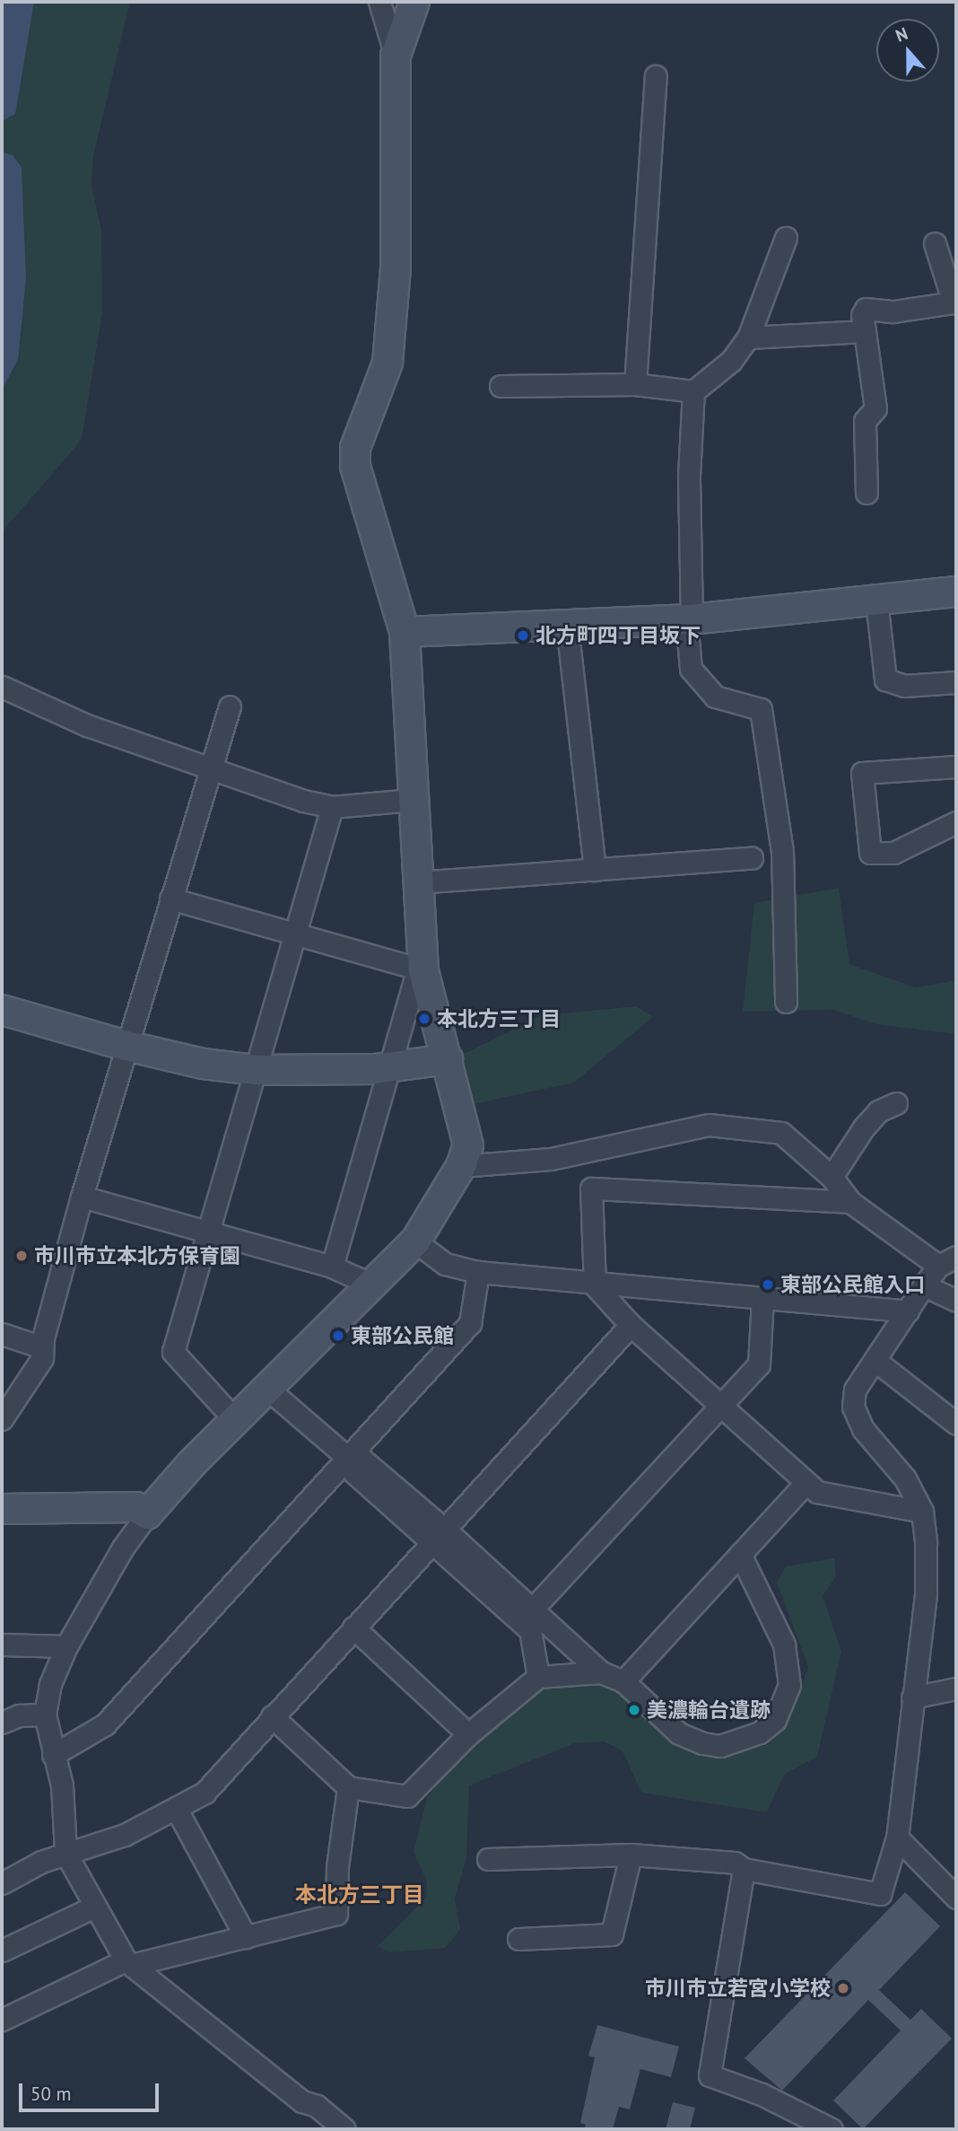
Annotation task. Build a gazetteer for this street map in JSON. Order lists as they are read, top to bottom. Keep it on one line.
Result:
{"districts":["本北方三丁目"],"places":["北方町四丁目坂下","本北方三丁目","市川市立本北方保育園","東部公民館入口","東部公民館","美濃輪台遺跡","市川市立若宮小学校"],"scale_bar":"50 m","north":"top"}
